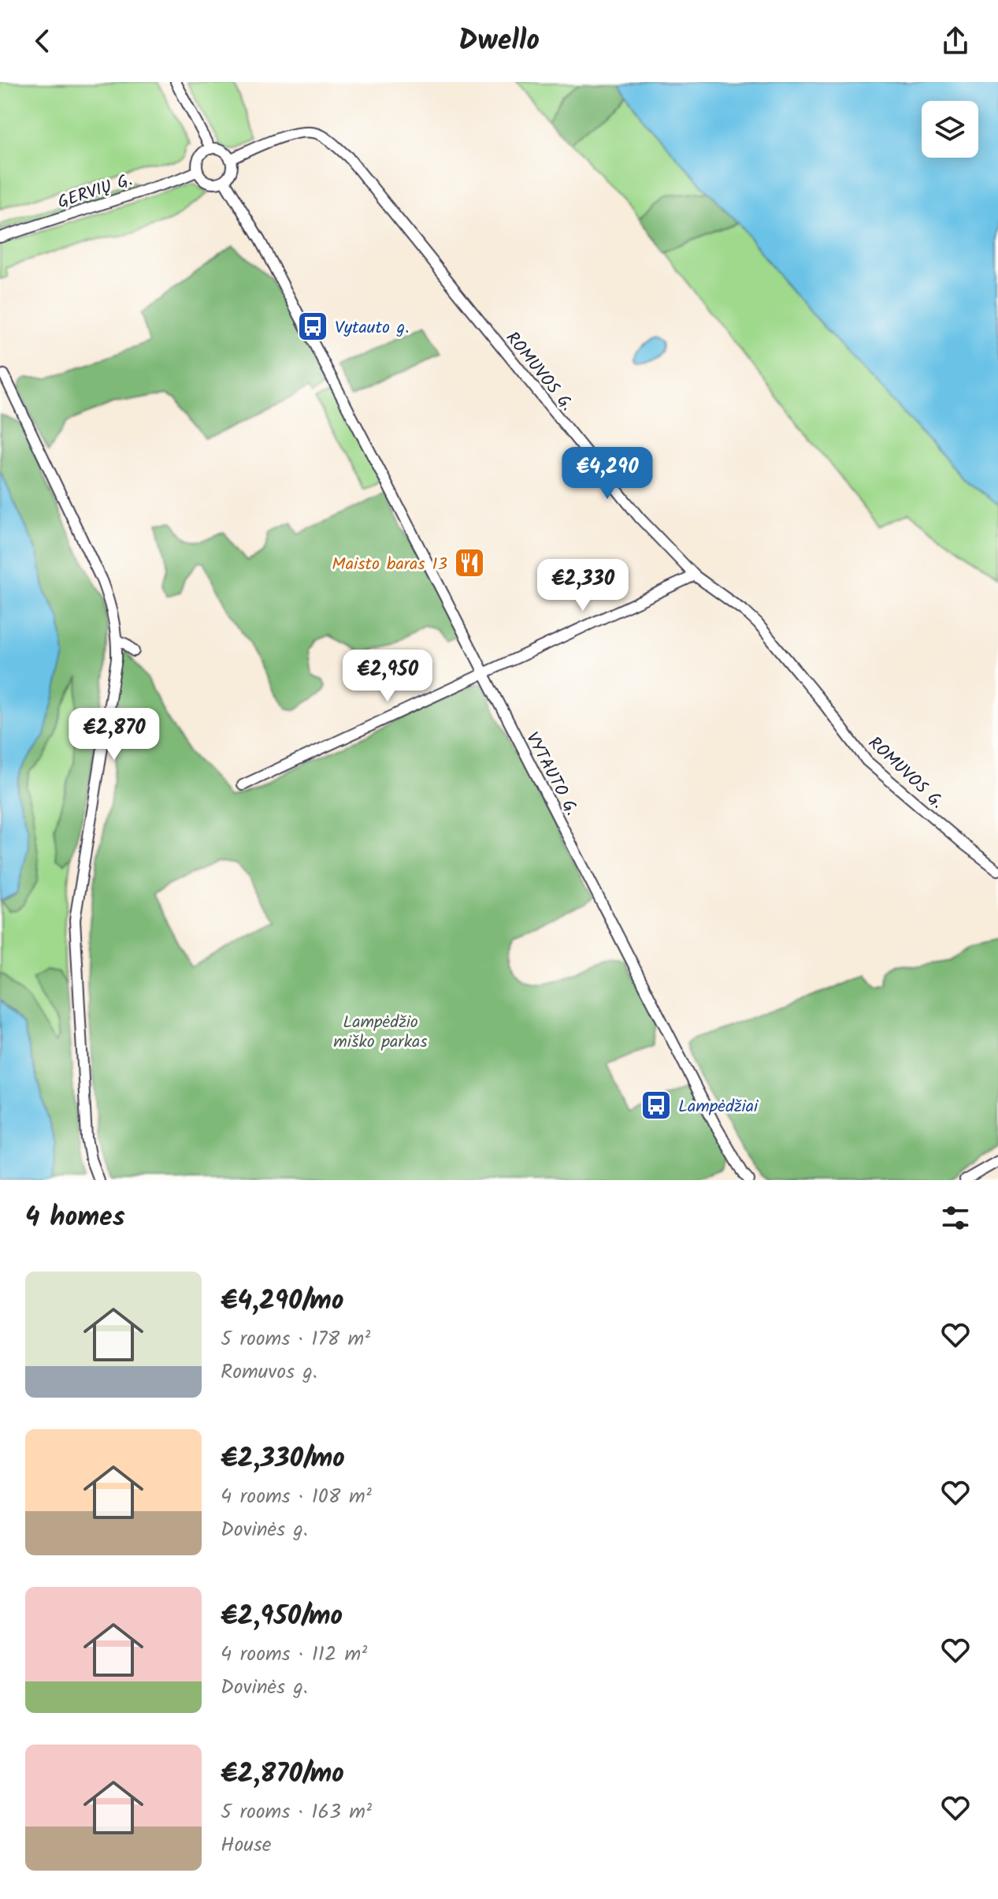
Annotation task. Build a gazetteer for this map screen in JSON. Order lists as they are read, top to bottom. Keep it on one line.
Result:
{"streets":{"street":["GERVIŲ G.","ROMUVOS G.","VYTAUTO G."]},"crossings":[["GERVIŲ G.","ROMUVOS G."],["GERVIŲ G.","VYTAUTO G."],["ROMUVOS G.","VYTAUTO G."]],"parks":["Lampėdžio miško parkas"],"places":{"bus stop":["Vytauto g.","Lampėdžiai"],"restaurant":["Maisto baras 13"]},"page":{"header":"Dwello","price":["€4,290","€2,330","€2,950","€2,870"],"heading":"4 homes","list":[{"name":"€4,290/mo","note":"5 rooms · 178 m² · Romuvos g."},{"name":"€2,330/mo","note":"4 rooms · 108 m² · Dovinės g."},{"name":"€2,950/mo","note":"4 rooms · 112 m² · Dovinės g."},{"name":"€2,870/mo","note":"5 rooms · 163 m² · House"}]}}
